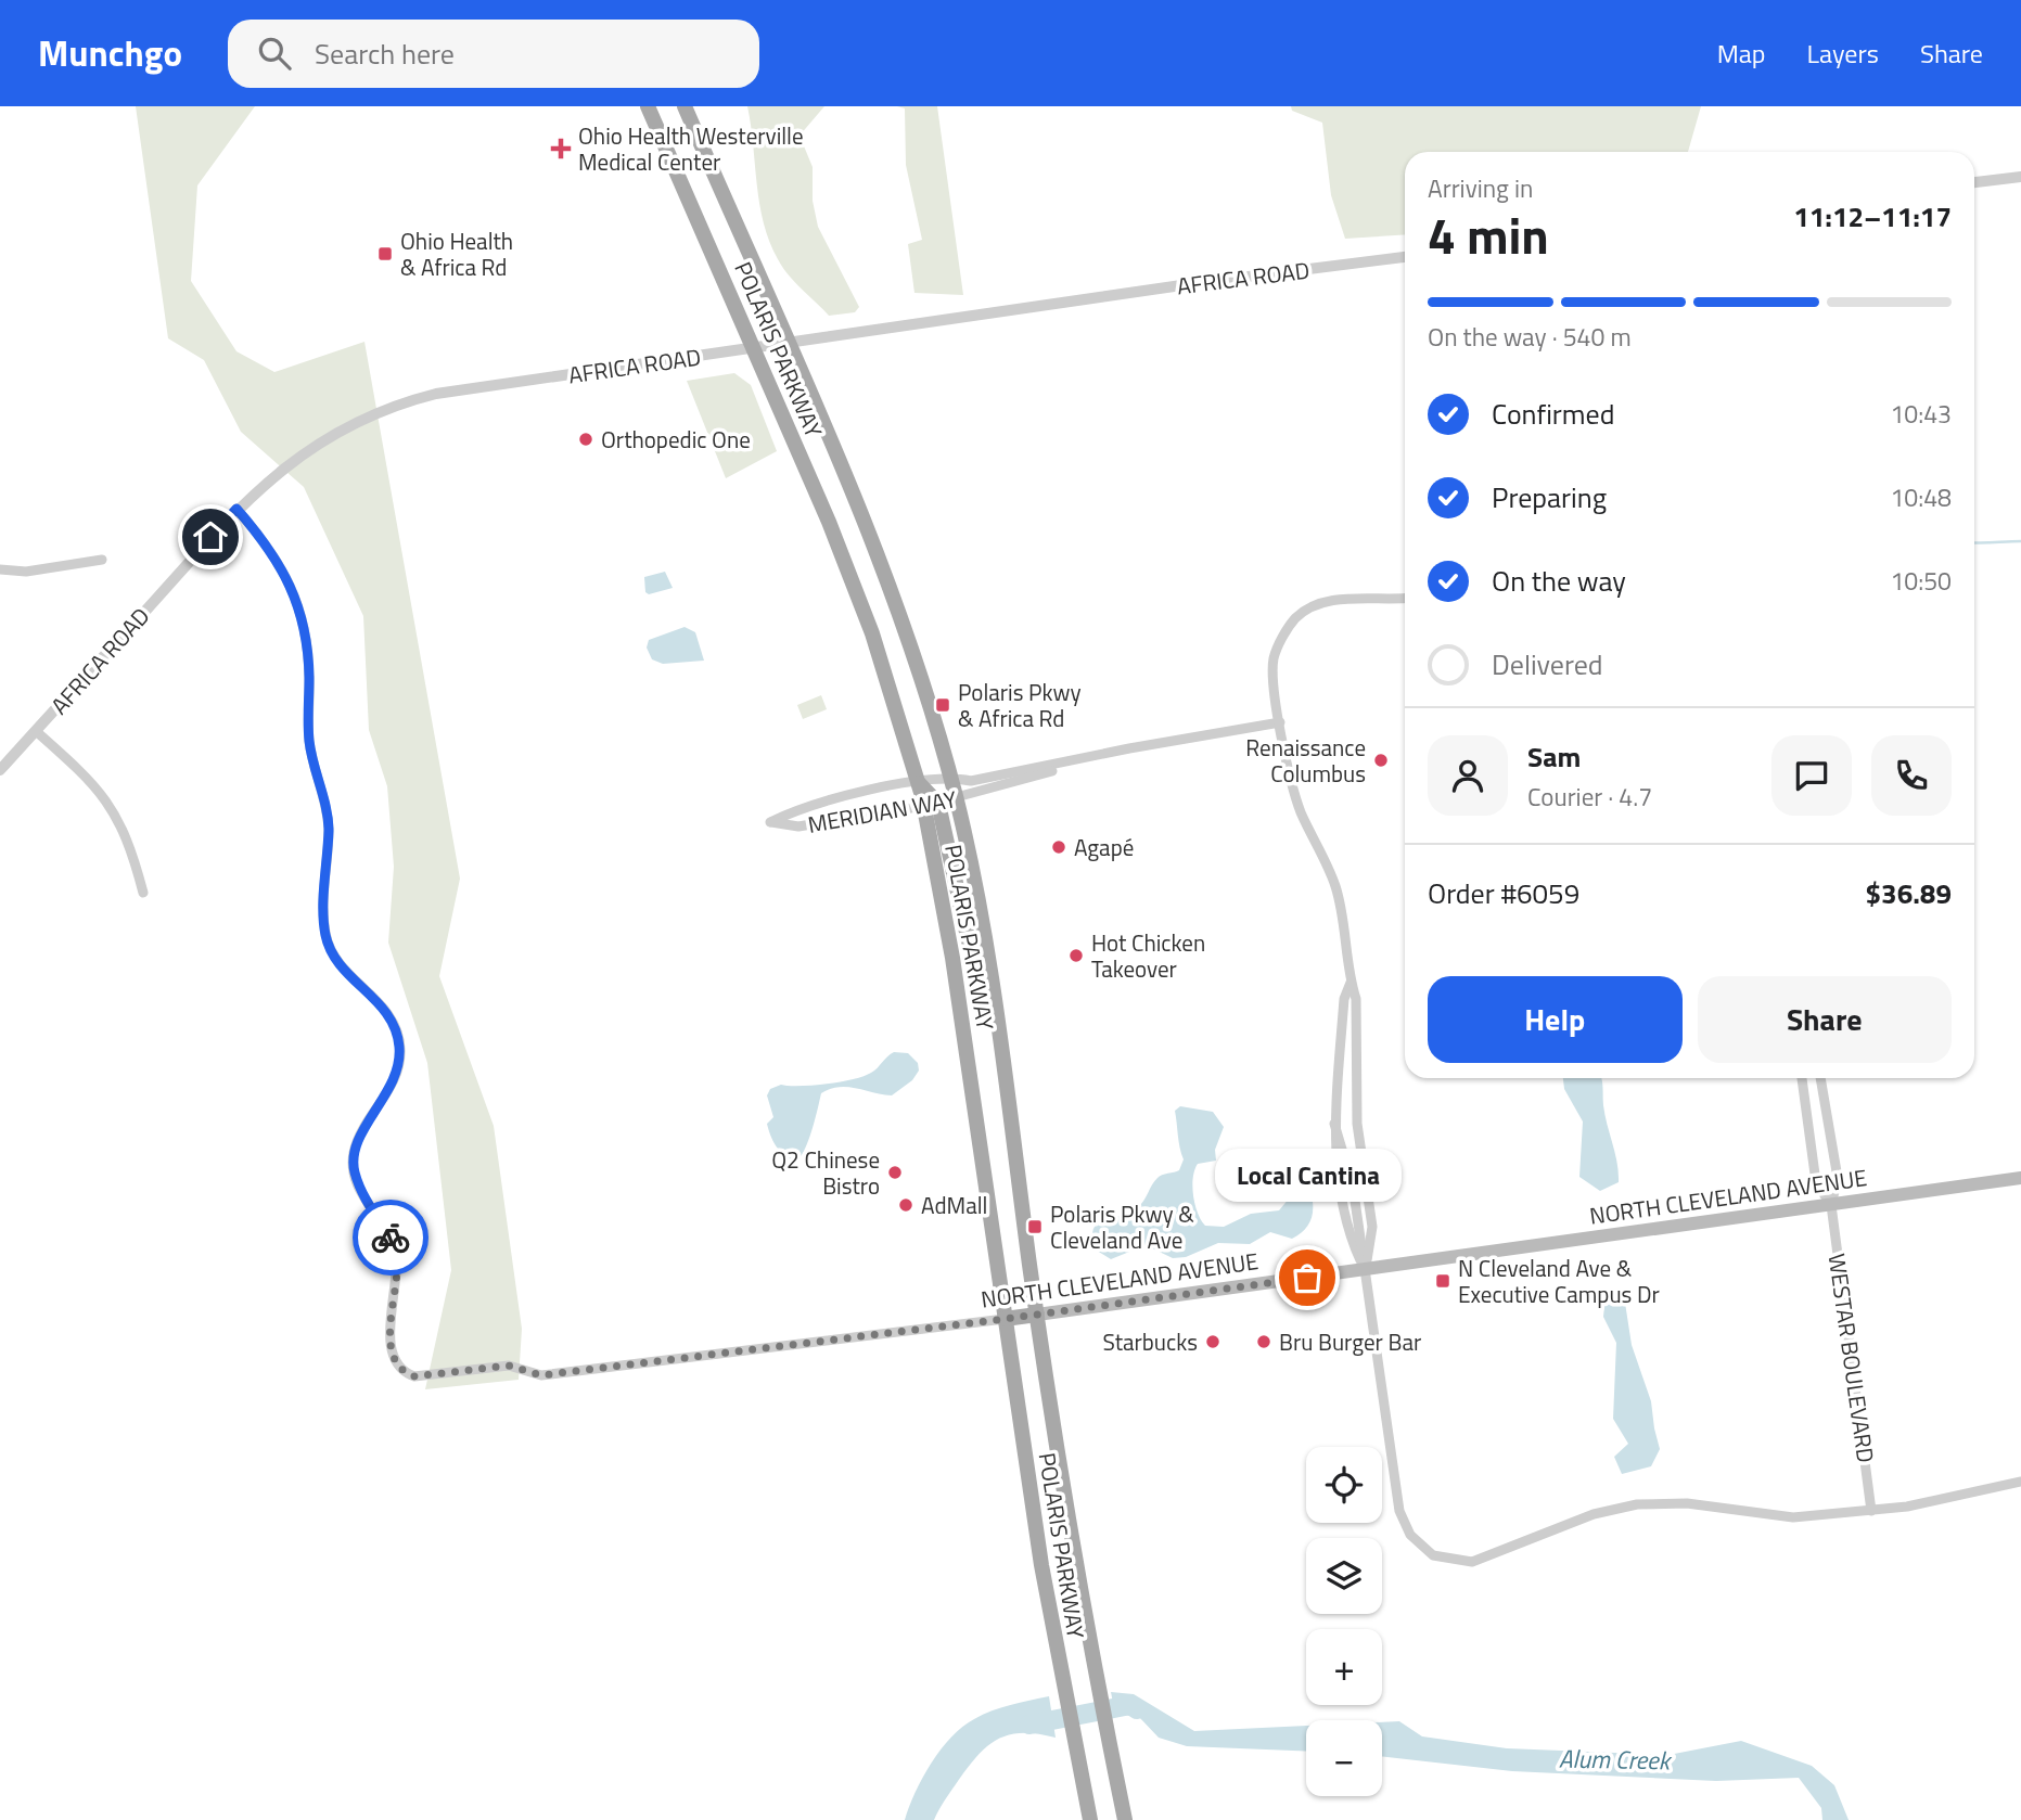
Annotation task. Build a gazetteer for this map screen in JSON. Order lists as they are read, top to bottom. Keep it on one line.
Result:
{"streets":{"main road":["POLARIS PARKWAY","NORTH CLEVELAND AVENUE"],"street":["AFRICA ROAD","MERIDIAN WAY","WESTAR BOULEVARD"]},"crossings":[["AFRICA ROAD","POLARIS PARKWAY"],["AFRICA ROAD","NORTH CLEVELAND AVENUE"],["POLARIS PARKWAY","MERIDIAN WAY"],["POLARIS PARKWAY","NORTH CLEVELAND AVENUE"],["NORTH CLEVELAND AVENUE","WESTAR BOULEVARD"]],"water":["Alum Creek"],"places":{"health":["Ohio Health Westerville Medical Center"],"transit":["Ohio Health & Africa Rd","Polaris Pkwy & Africa Rd","Polaris Pkwy & Cleveland Ave","N Cleveland Ave & Executive Campus Dr"],"other":["Orthopedic One","Renaissance Columbus","Agapé","Hot Chicken Takeover","Q2 Chinese Bistro","AdMall","Local Cantina","Starbucks","Bru Burger Bar"]},"page":{"header":"Munchgo","search":"Search here","nav":["Map","Layers","Share"],"heading":["4 min","Arriving in","11:12–11:17"],"panel":["Sam","Courier · 4.7","Order #6059","$36.89"],"bar":"On the way · 540 m","list":[["Confirmed","10:43"],["Preparing","10:48"],["On the way","10:50"],"Delivered"],"buttons":["Help","Share"],"bubble":"Local Cantina","map_buttons":["+","−"]}}
